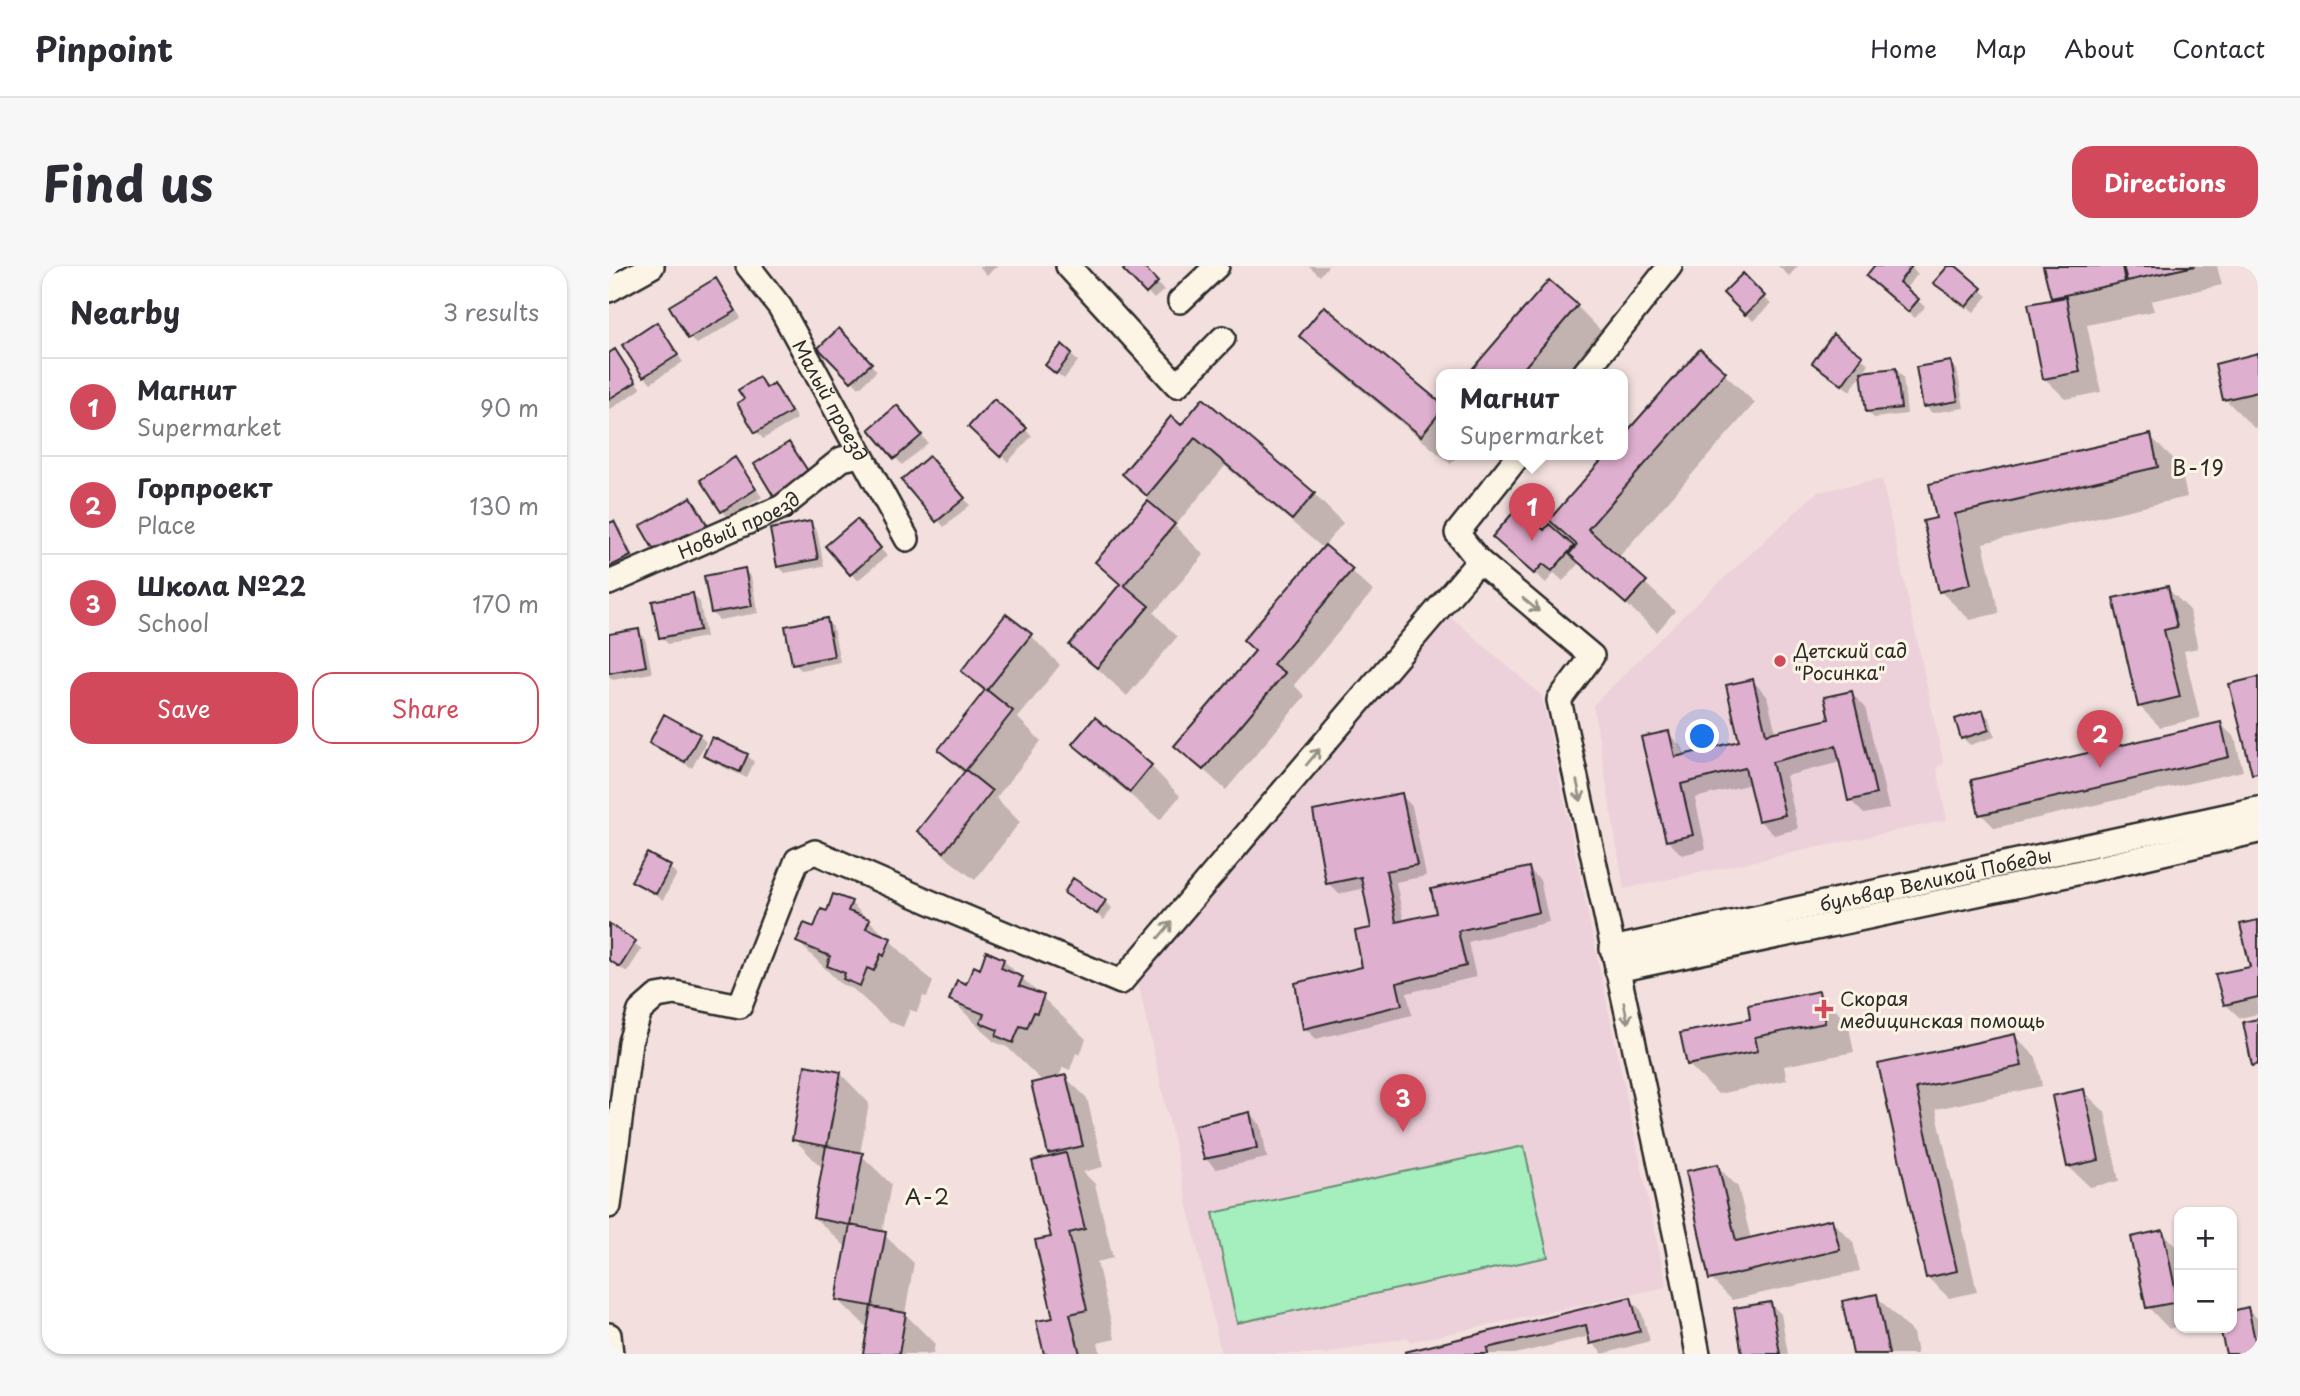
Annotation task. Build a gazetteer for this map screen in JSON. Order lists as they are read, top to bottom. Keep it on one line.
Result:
{"streets":{"street":["Малый проезд","Новый проезд","бульвар Великой Победы"]},"crossings":[["Малый проезд","Новый проезд"]],"districts":["В-19","А-2"],"places":{"other":["Детский сад \"Росинка\""],"health":["Скорая медицинская помощь"]},"page":{"header":"Pinpoint","nav":["Home","Map","About","Contact"],"title":"Find us","buttons":["Directions",["Save","Share"]],"heading":["Nearby","3 results"],"list":[{"mark":"1","name":"Магнит","note":"Supermarket","value":"90 m"},{"mark":"2","name":"Горпроект","note":"Place","value":"130 m"},{"mark":"3","name":"Школа №22","note":"School","value":"170 m"}],"popup":["Магнит","Supermarket"],"pins":["1","2","3"],"map_buttons":["+","−"]}}
